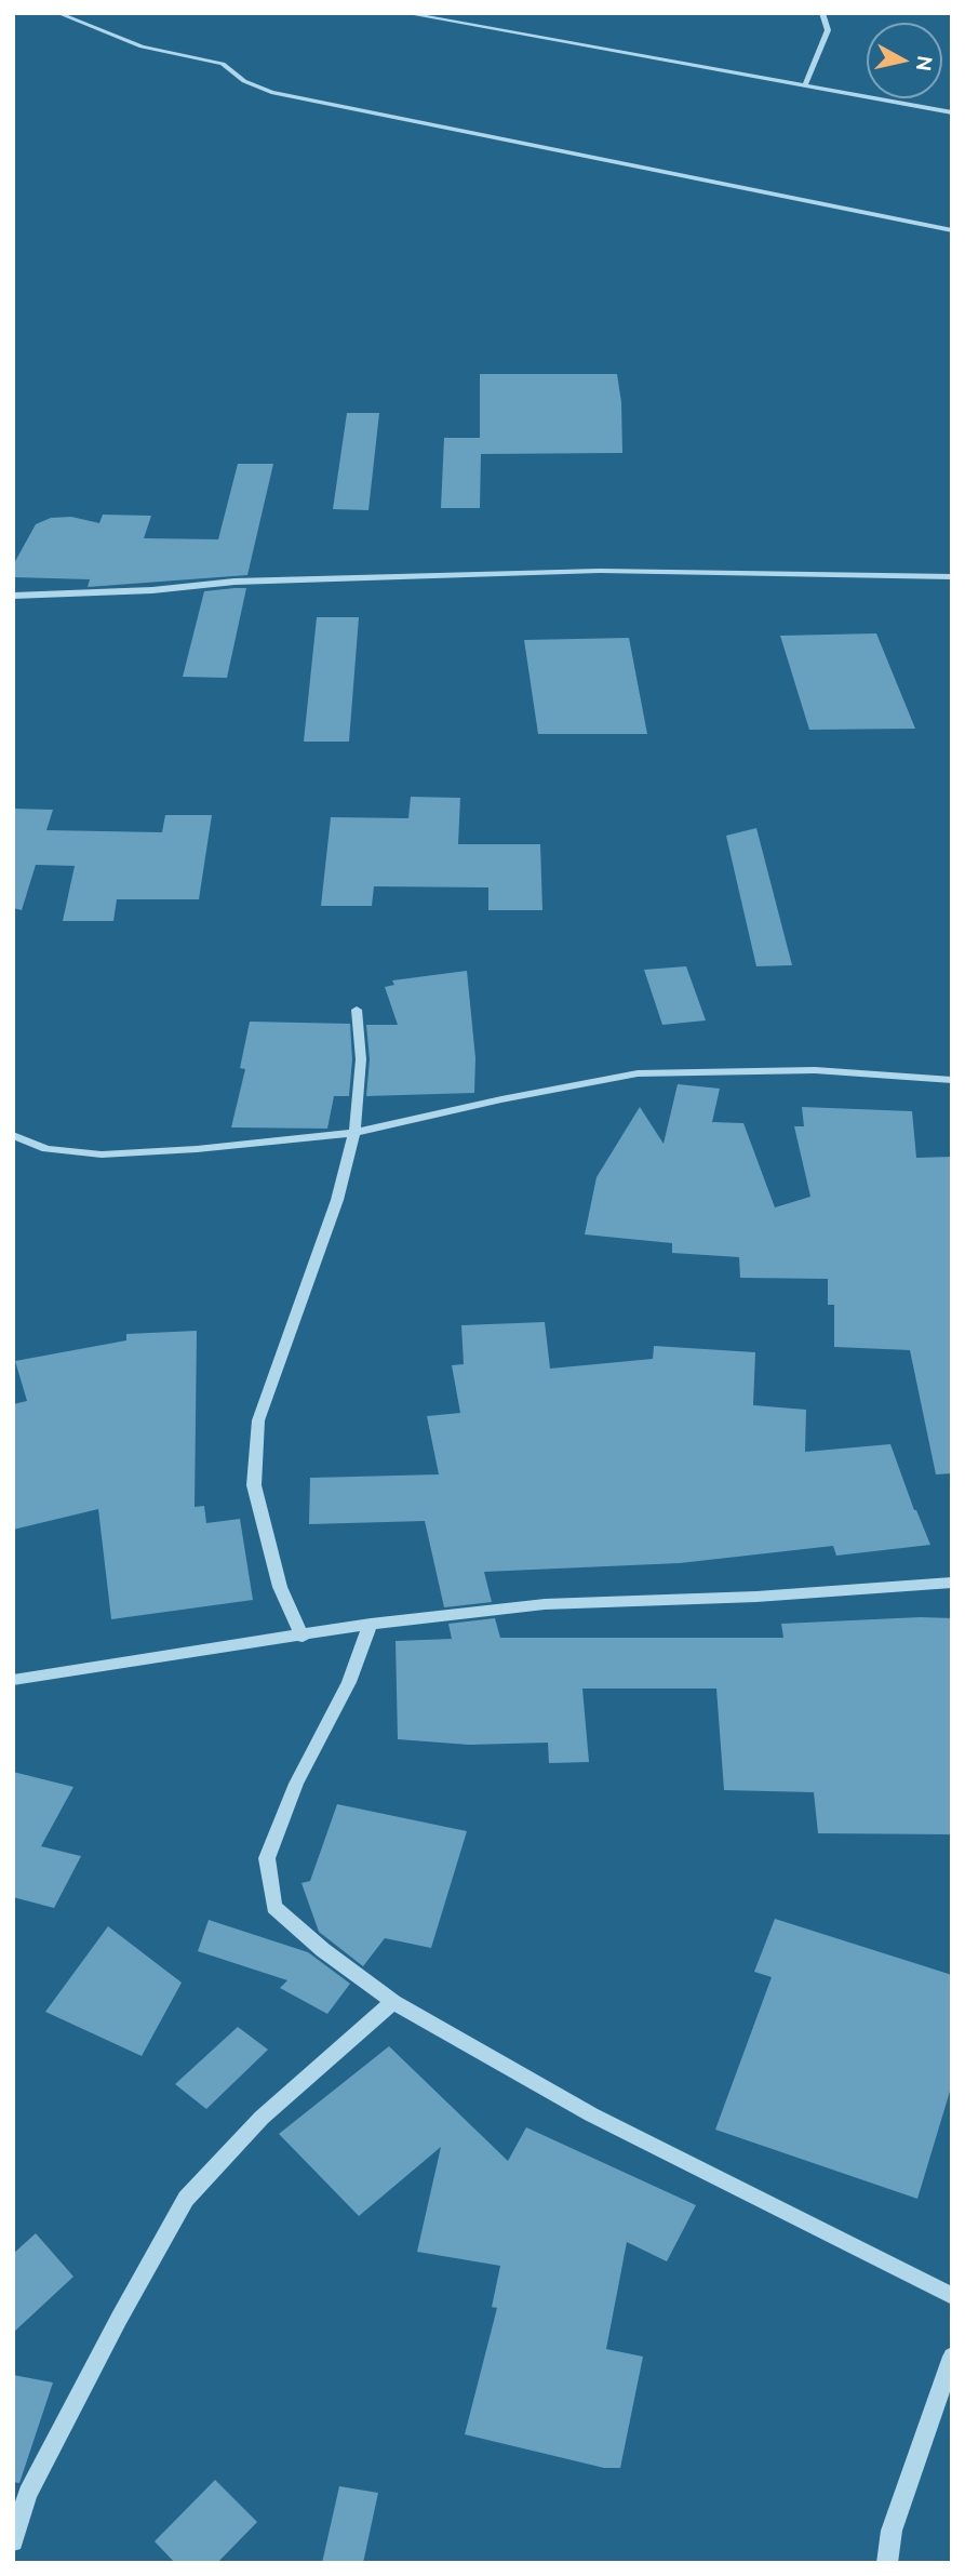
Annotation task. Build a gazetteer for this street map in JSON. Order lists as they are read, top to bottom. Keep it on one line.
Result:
{"north":"right"}
